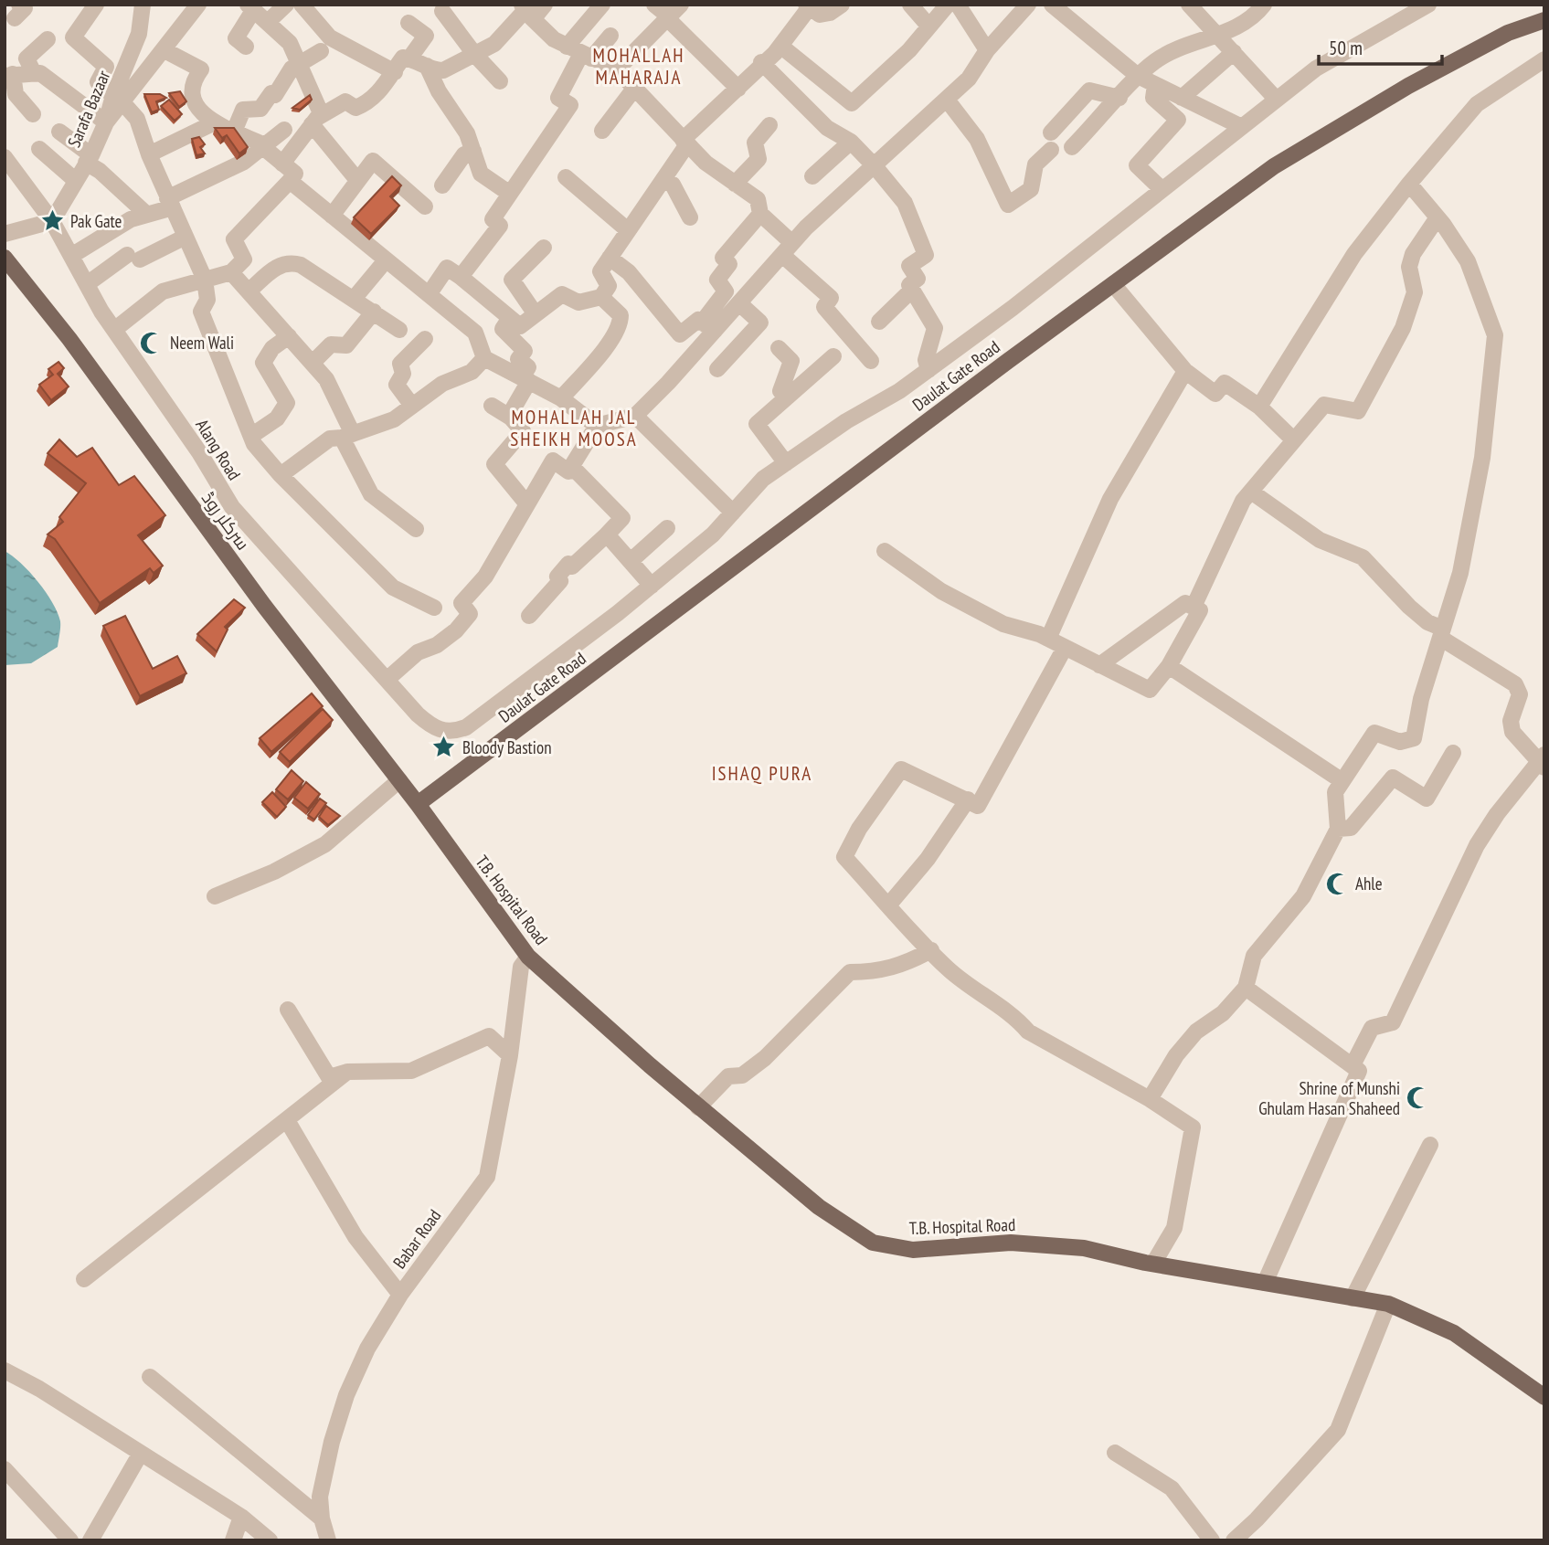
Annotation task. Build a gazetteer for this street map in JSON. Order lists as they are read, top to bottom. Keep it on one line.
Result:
{"streets":{"main road":["Daulat Gate Road","سرکلر روڈ","T.B. Hospital Road"],"street":["Sarafa Bazaar","Alang Road","Babar Road"]},"crossings":[["Sarafa Bazaar","Alang Road"],["Daulat Gate Road","سرکلر روڈ"],["Daulat Gate Road","T.B. Hospital Road"],["سرکلر روڈ","T.B. Hospital Road"],["T.B. Hospital Road","Babar Road"]],"districts":["MOHALLAH MAHARAJA","MOHALLAH JAL SHEIKH MOOSA","ISHAQ PURA"],"places":{"place":["Pak Gate","Bloody Bastion"],"mosque":["Neem Wali","Ahle","Shrine of Munshi Ghulam Hasan Shaheed"]},"scale_bar":"50 m"}
